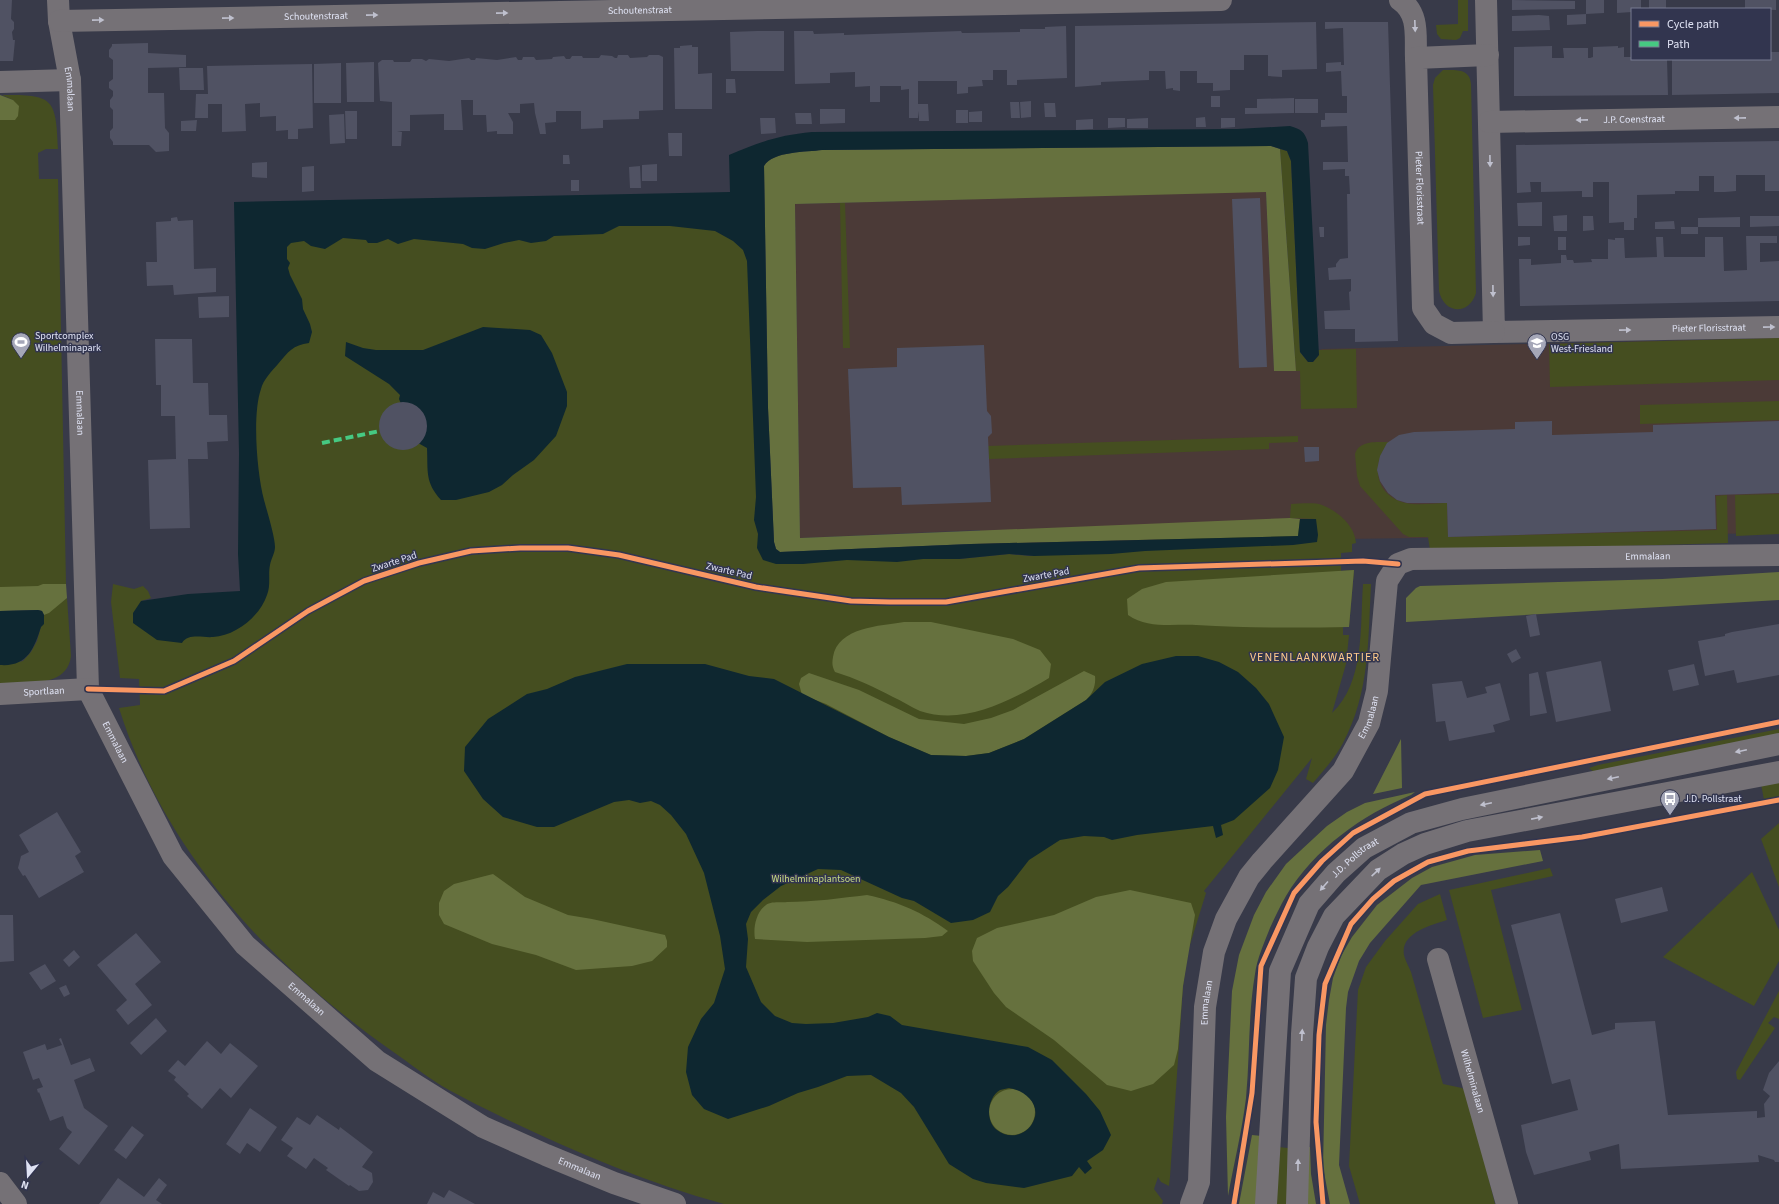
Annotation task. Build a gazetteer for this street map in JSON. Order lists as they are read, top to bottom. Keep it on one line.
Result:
{"streets":{"street":["Schoutenstraat","Emmalaan","J.P. Coenstraat","Pieter Florisstraat","Sportlaan","J.D. Pollstraat","Wilhelminalaan"],"cycle path":["Zwarte Pad"]},"crossings":[["Schoutenstraat","Emmalaan"],["Emmalaan","Sportlaan"]],"one_way":["Schoutenstraat","J.P. Coenstraat","Pieter Florisstraat","J.D. Pollstraat"],"districts":["VENENLAANKWARTIER"],"parks":["Wilhelminaplantsoen"],"places":{"sports":["Sportcomplex Wilhelminapark"],"school or university":["OSG West-Friesland"],"bus stop":["J.D. Pollstraat"]},"legend":["Cycle path","Path"],"north":"bottom"}
